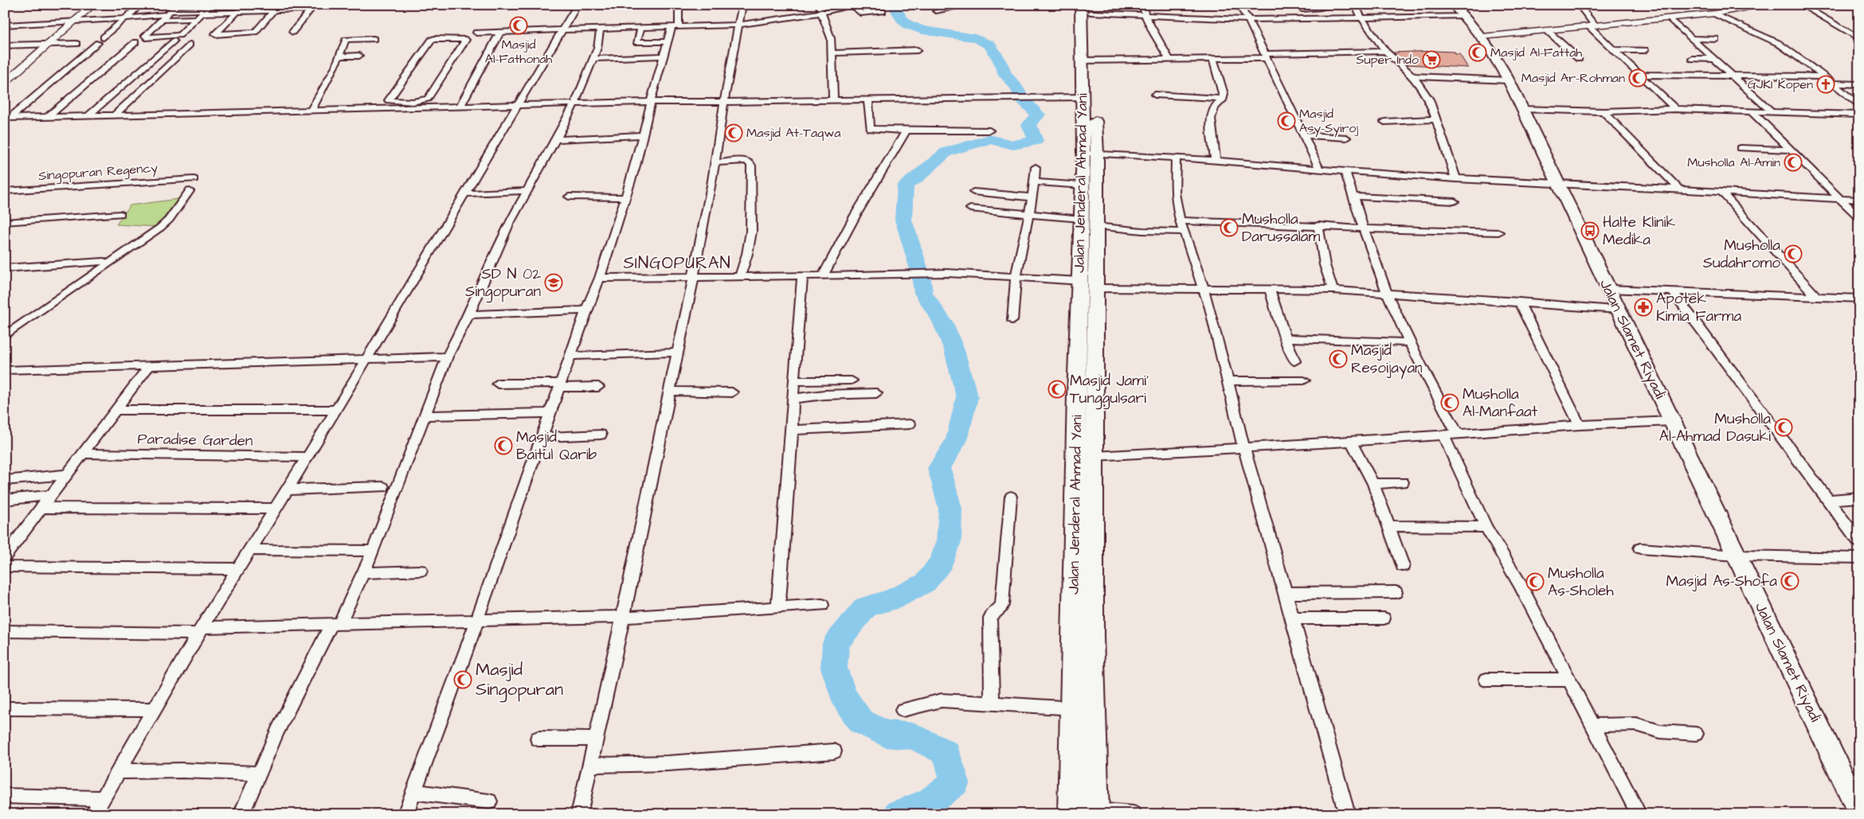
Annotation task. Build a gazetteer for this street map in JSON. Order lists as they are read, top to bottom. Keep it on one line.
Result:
{"streets":{"highway":["Jalan Jenderal Ahmad Yani"],"main road":["Jalan Slamet Riyadi"],"street":["Singopuran Regency","Paradise Garden"]},"districts":["SINGOPURAN"],"places":{"mosque":["Masjid Al-Fathonah","Masjid Al-Fattah","Masjid Ar-Rohman","Masjid Asy-Syiroj","Masjid At-Taqwa","Musholla Al-Amin","Musholla Darussalam","Musholla Sudahromo","Masjid Resoijayan","Masjid Jami' Tunggulsari","Musholla Al-Manfaat","Musholla Al-Ahmad Dasuki","Masjid Baitul Qarib","Masjid As-Shofa","Musholla As-Sholeh","Masjid Singopuran"],"supermarket":["Super Indo"],"church":["GJKI Kopen"],"bus stop":["Halte Klinik Medika"],"school or university":["SD N 02 Singopuran"],"pharmacy":["Apotek Kimia Farma"]}}
